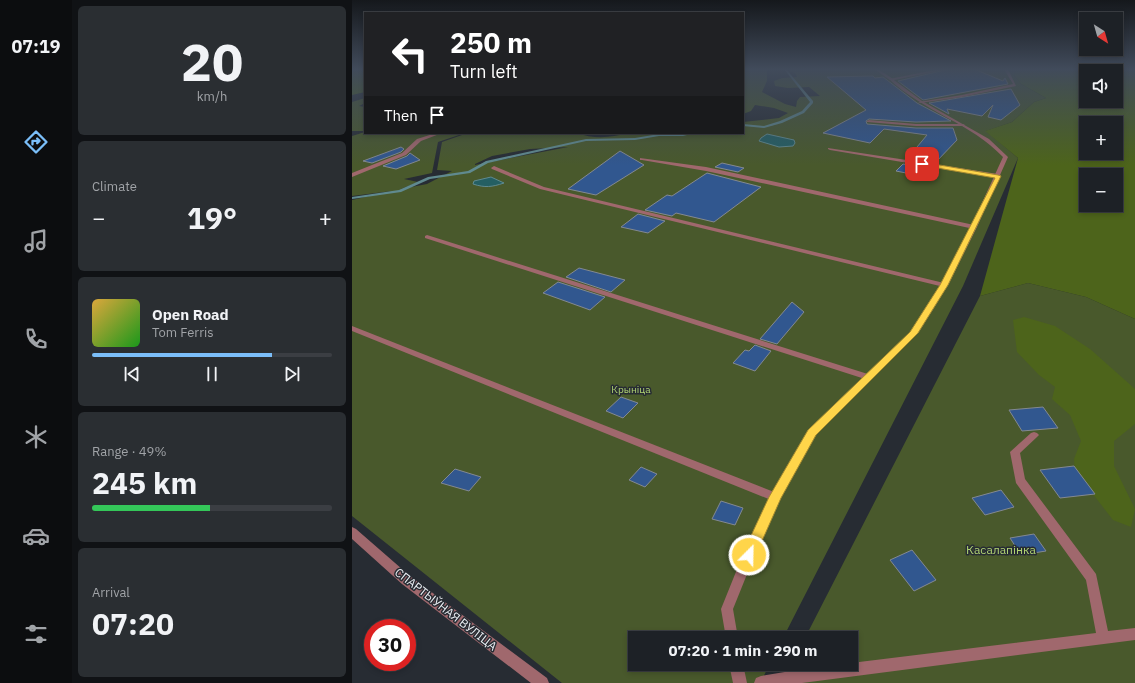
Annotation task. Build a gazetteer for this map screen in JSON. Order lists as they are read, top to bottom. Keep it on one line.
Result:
{"streets":{"street":["СПАРТЫЎНАЯ ВУЛІЦА"]},"parks":["Крыніца","Касалапінка"],"north":"bottom right","page":{"tabs":"07:19","tile":[["20","km/h"],"Climate",["Range · 49%","245 km"],["Arrival","07:20"]],"map_buttons":["+","−"],"turn":["250 m","Turn left"],"then":"Then","heat":["−","19°","+"],"song":["Open Road","Tom Ferris"],"limit":"30","trip":"07:20 · 1 min · 290 m"}}
